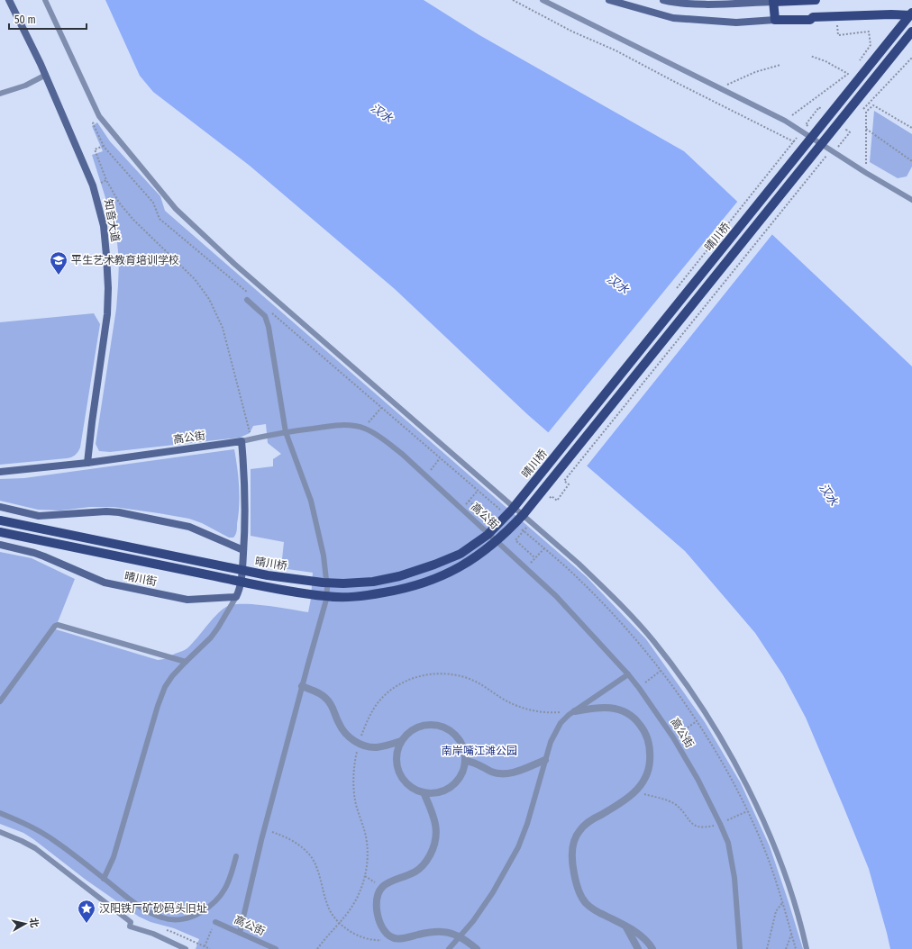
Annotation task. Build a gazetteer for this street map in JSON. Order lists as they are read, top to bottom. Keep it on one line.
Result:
{"streets":{"main road":["知音大道","晴川桥","高公街","晴川街"]},"crossings":[["知音大道","高公街"]],"water":["汉水"],"parks":["南岸嘴江滩公园"],"places":{"school or university":["平生艺术教育培训学校"],"place":["汉阳铁厂矿砂码头旧址"]},"scale_bar":"50 m","north":"right"}
